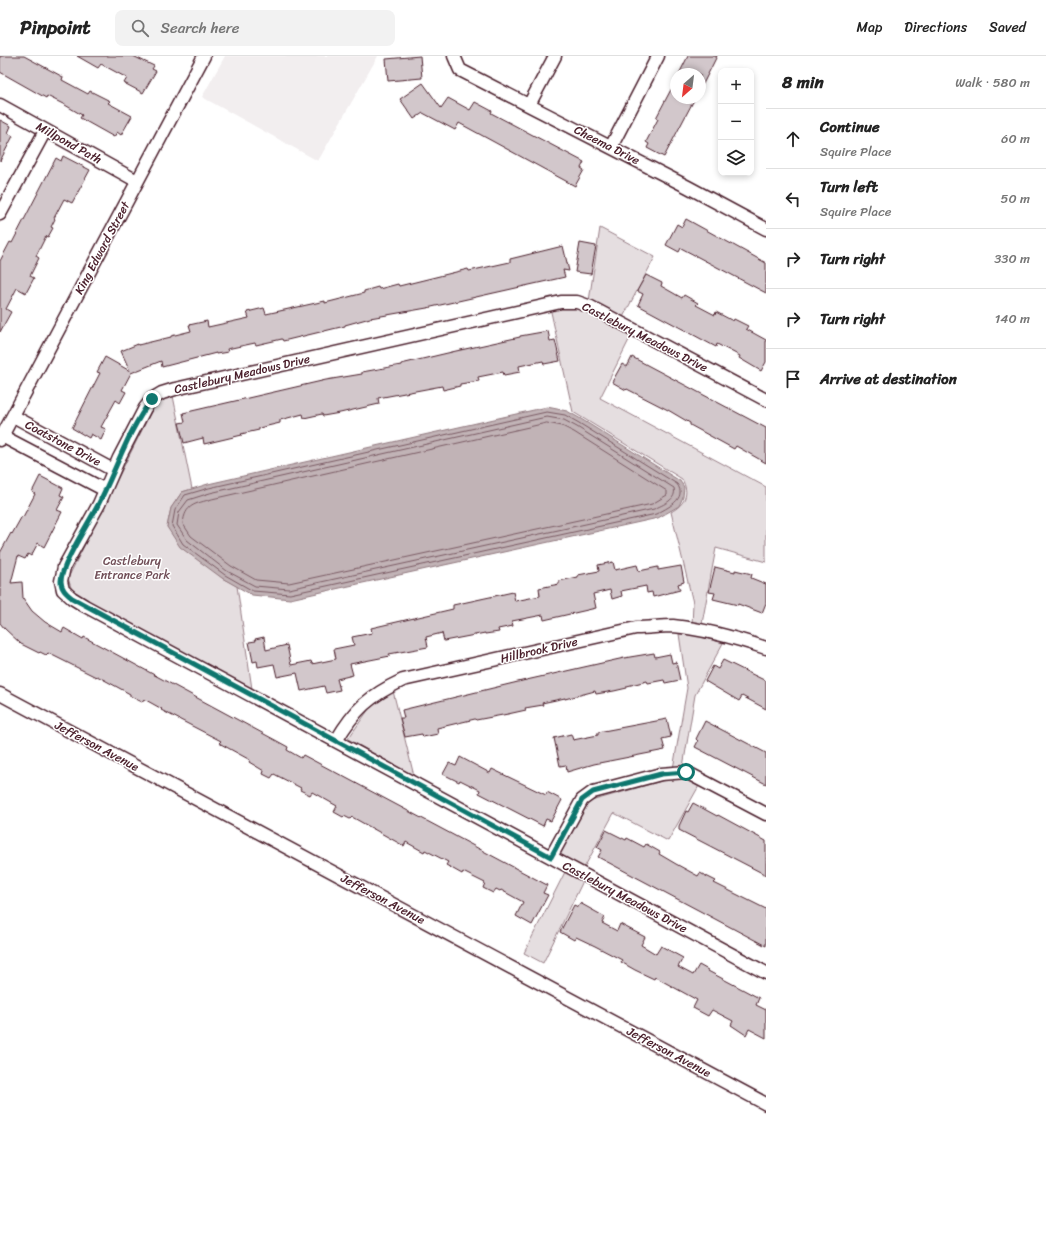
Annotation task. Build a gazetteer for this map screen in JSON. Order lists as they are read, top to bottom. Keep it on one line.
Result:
{"streets":{"street":["Millpond Path","Cheema Drive","King Edward Street","Castlebury Meadows Drive","Coatstone Drive","Hillbrook Drive","Jefferson Avenue"]},"crossings":[["Millpond Path","King Edward Street"],["King Edward Street","Coatstone Drive"],["Castlebury Meadows Drive","Coatstone Drive"],["Castlebury Meadows Drive","Hillbrook Drive"]],"parks":["Castlebury Entrance Park"],"north":"bottom left","page":{"header":"Pinpoint","search":"Search here","nav":["Map","Directions","Saved"],"heading":["8 min","Walk · 580 m"],"map_buttons":["+","−"],"list":[["Continue","Squire Place","60 m"],["Turn left","Squire Place","50 m"],["Turn right","330 m"],["Turn right","140 m"],"Arrive at destination"]}}
